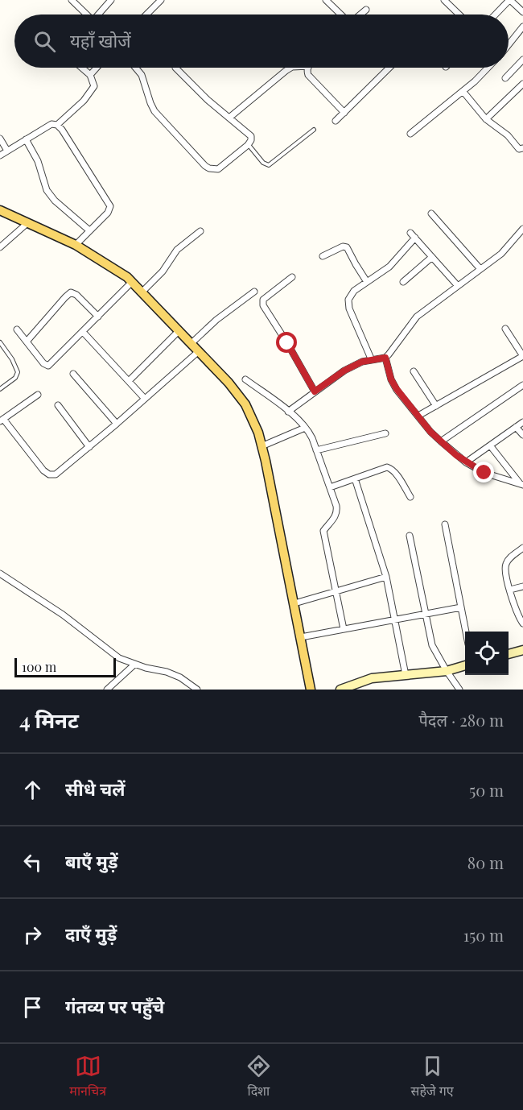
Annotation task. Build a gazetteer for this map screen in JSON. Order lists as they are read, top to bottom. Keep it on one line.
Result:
{"scale_bar":"100 m","page":{"search":"यहाँ खोजें","scale":"100 m","heading":["4 मिनट","पैदल · 280 m"],"list":[["सीधे चलें","50 m"],["बाएँ मुड़ें","80 m"],["दाएँ मुड़ें","150 m"],"गंतव्य पर पहुँचे"],"nav":["मानचित्र","दिशा","सहेजे गए"]}}
